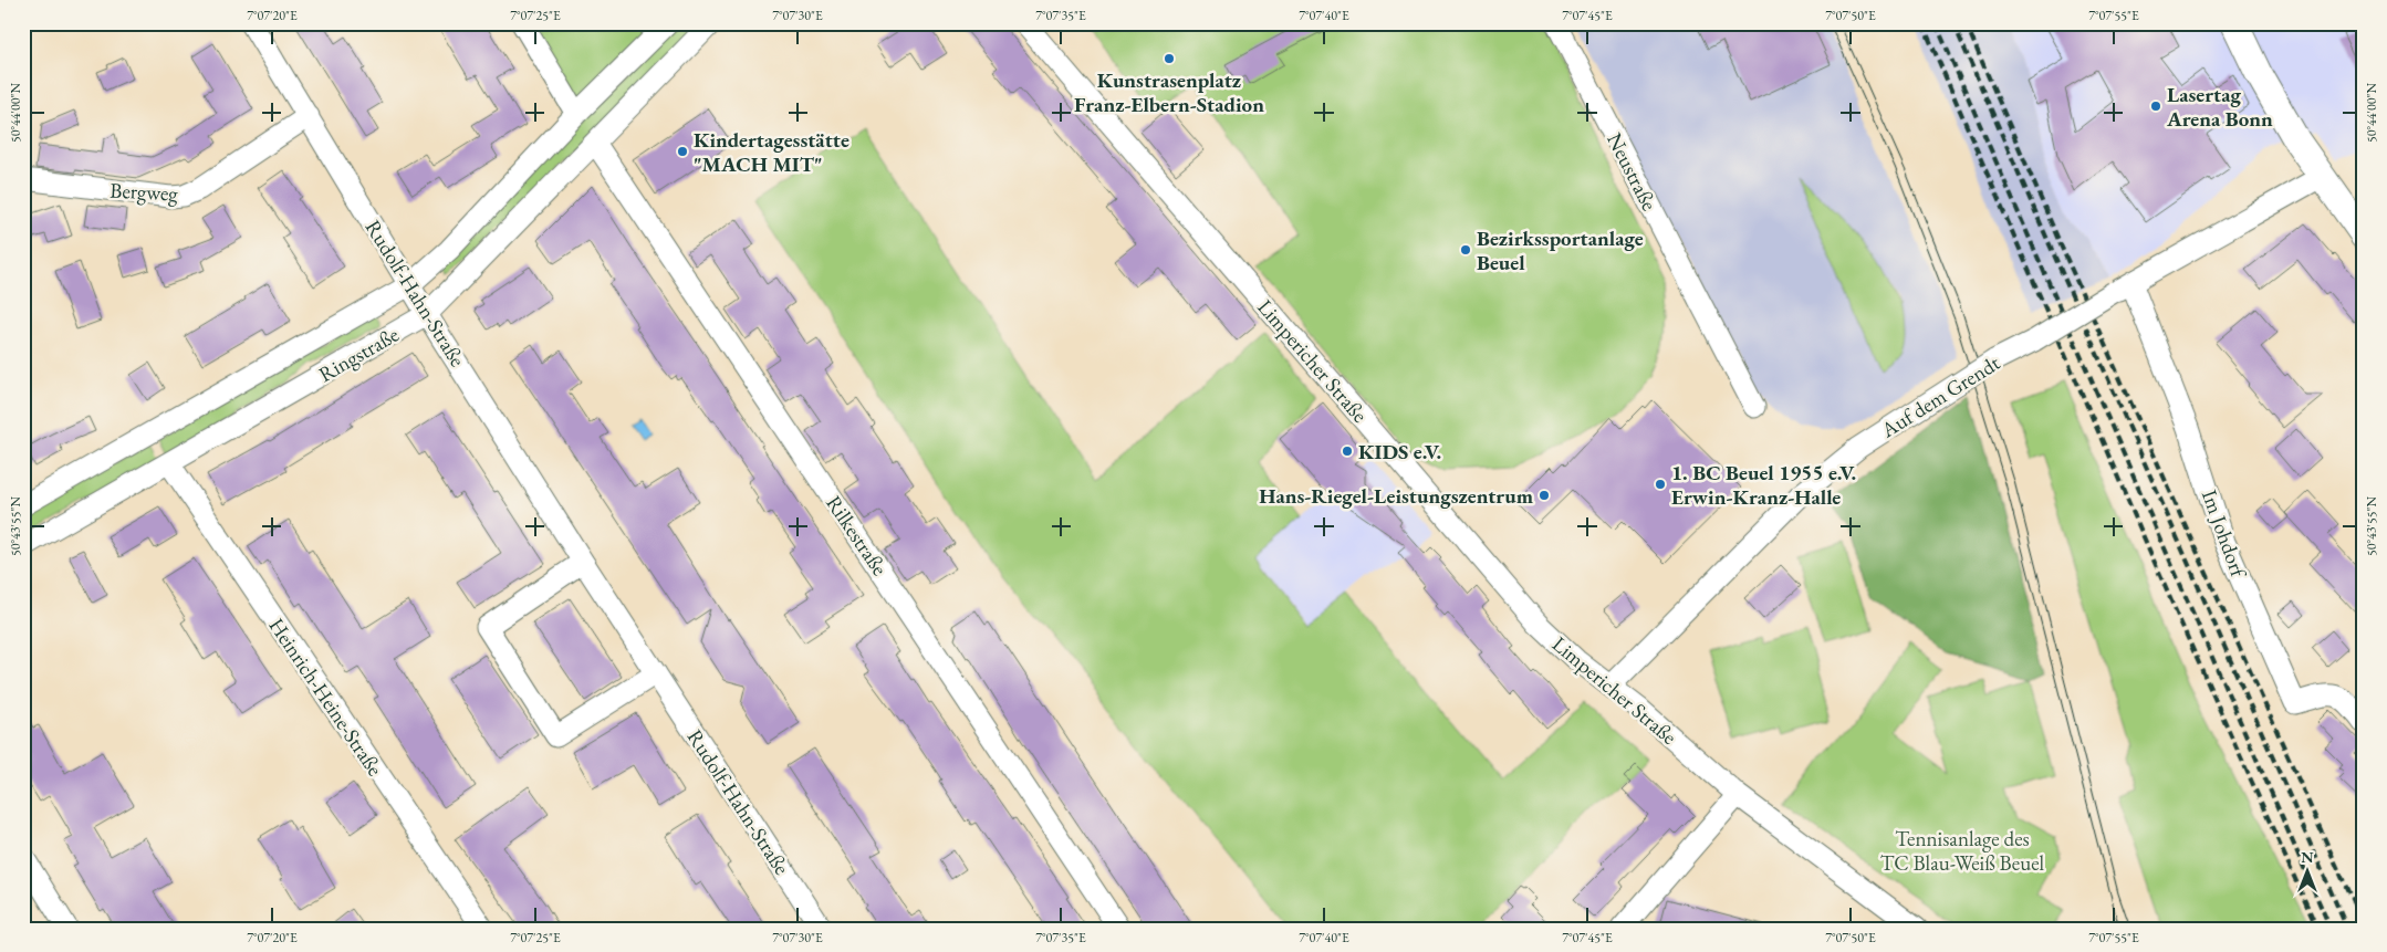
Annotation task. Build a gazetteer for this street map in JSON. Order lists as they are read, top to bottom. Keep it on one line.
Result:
{"streets":{"street":["Neustraße","Bergweg","Rudolf-Hahn-Straße","Ringstraße","Limpericher Straße","Auf dem Grendt","Im Johdorf","Rilkestraße","Heinrich-Heine-Straße"]},"crossings":[["Bergweg","Rudolf-Hahn-Straße"],["Rudolf-Hahn-Straße","Ringstraße"],["Ringstraße","Rilkestraße"],["Ringstraße","Heinrich-Heine-Straße"],["Limpericher Straße","Auf dem Grendt"],["Auf dem Grendt","Im Johdorf"]],"parks":["Tennisanlage des TC Blau-Weiß Beuel"],"places":["Kunstrasenplatz Franz-Elbern-Stadion","Lasertag Arena Bonn","Kindertagesstätte \"MACH MIT\"","Bezirkssportanlage Beuel","KIDS e.V.","1. BC Beuel 1955 e.V. Erwin-Kranz-Halle","Hans-Riegel-Leistungszentrum"],"north":"top","coordinates":["7°07'20\"E","7°07'25\"E","7°07'30\"E","7°07'35\"E","7°07'40\"E","7°07'45\"E","7°07'50\"E","7°07'55\"E","50°44'00\"N","50°43'55\"N"]}
